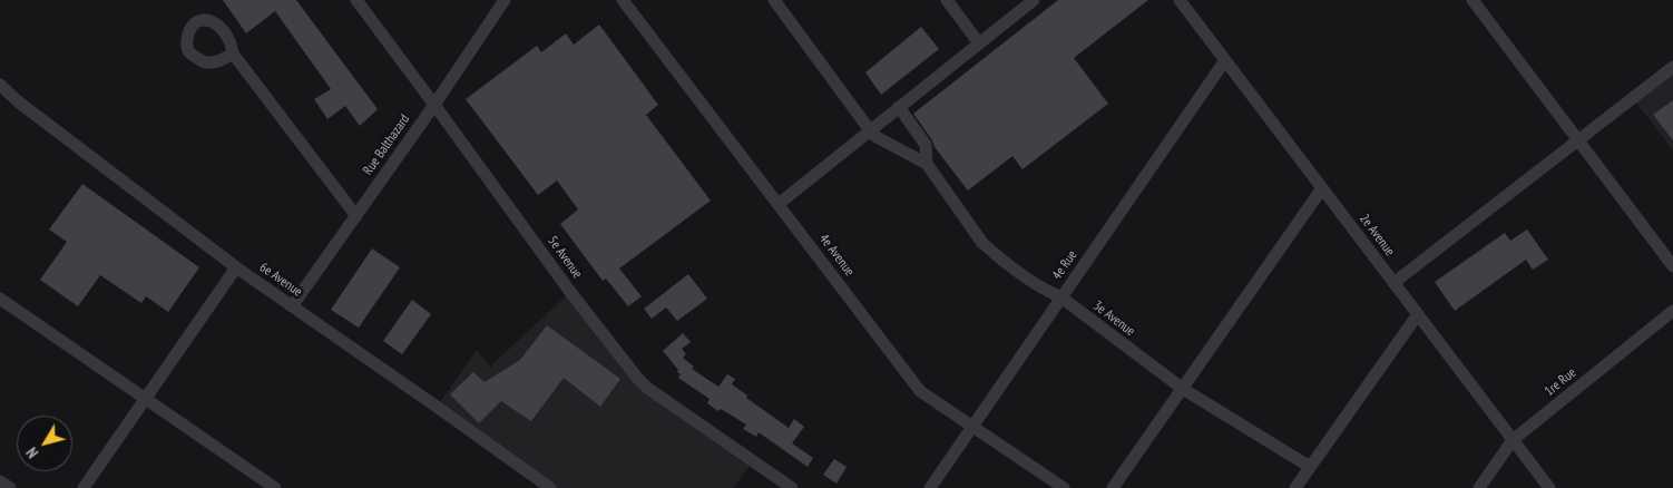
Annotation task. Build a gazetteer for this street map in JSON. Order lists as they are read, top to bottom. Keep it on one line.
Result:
{"streets":{"street":["Rue Balthazard","2e Avenue","4e Avenue","5e Avenue","4e Rue","6e Avenue","3e Avenue","1re Rue"]},"crossings":[["Rue Balthazard","5e Avenue"],["Rue Balthazard","6e Avenue"],["2e Avenue","4e Rue"],["2e Avenue","1re Rue"],["4e Avenue","4e Rue"],["4e Rue","3e Avenue"]],"north":"bottom left"}
